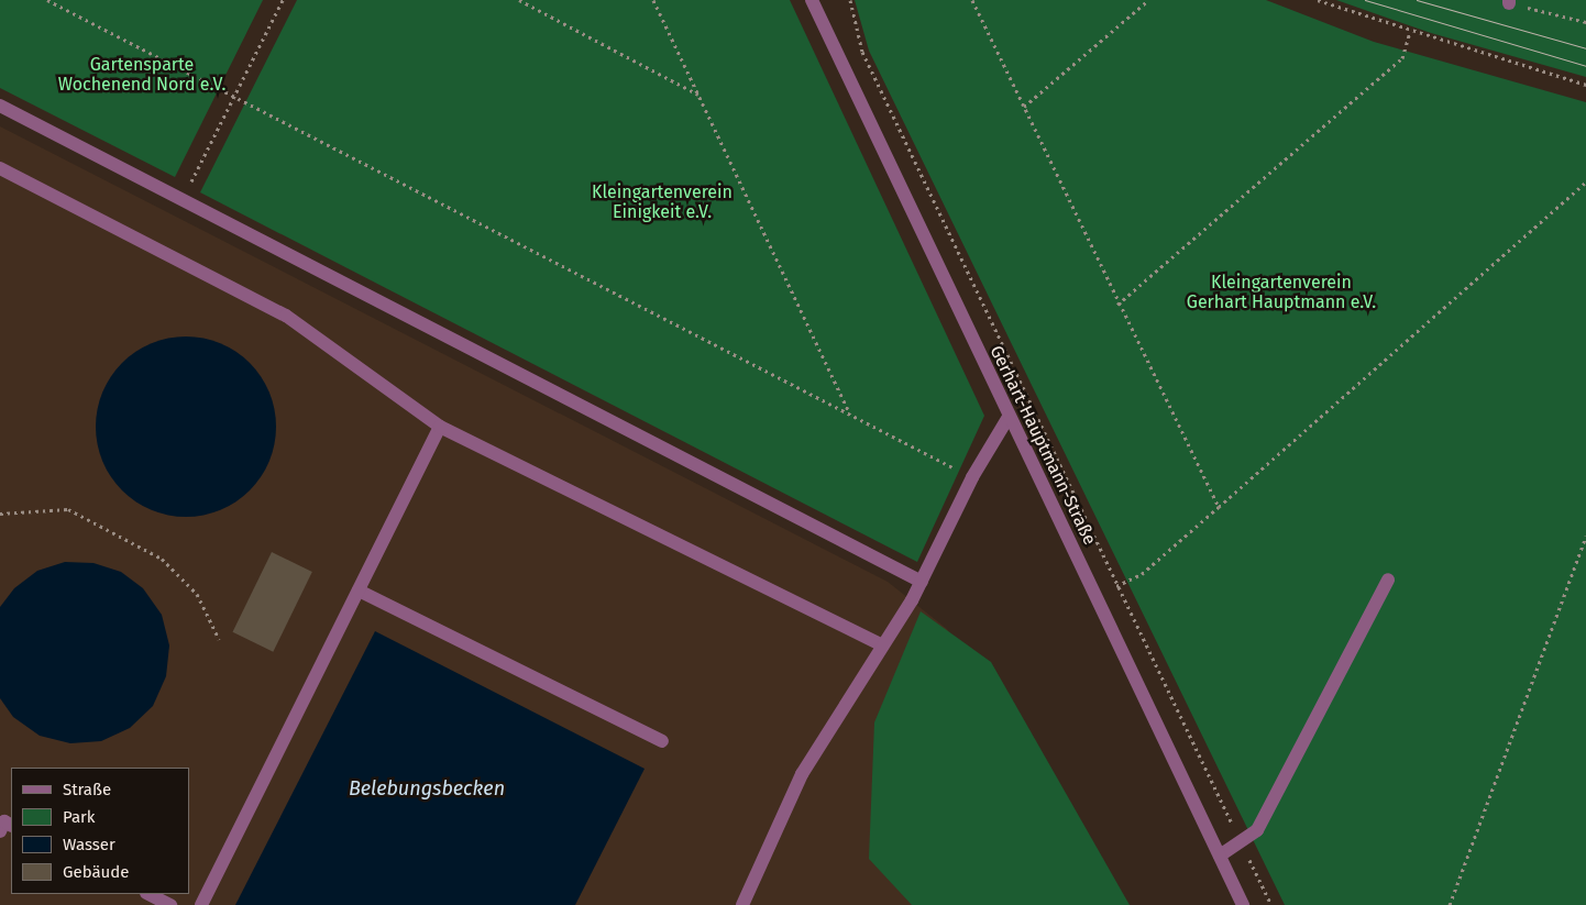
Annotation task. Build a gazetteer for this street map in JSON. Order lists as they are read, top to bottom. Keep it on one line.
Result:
{"streets":{"street":["Gerhart-Hauptmann-Straße"]},"water":["Belebungsbecken"],"parks":["Gartensparte Wochenend Nord e.V.","Kleingartenverein Einigkeit e.V.","Kleingartenverein Gerhart Hauptmann e.V."],"legend":["Straße","Park","Wasser","Gebäude"]}
